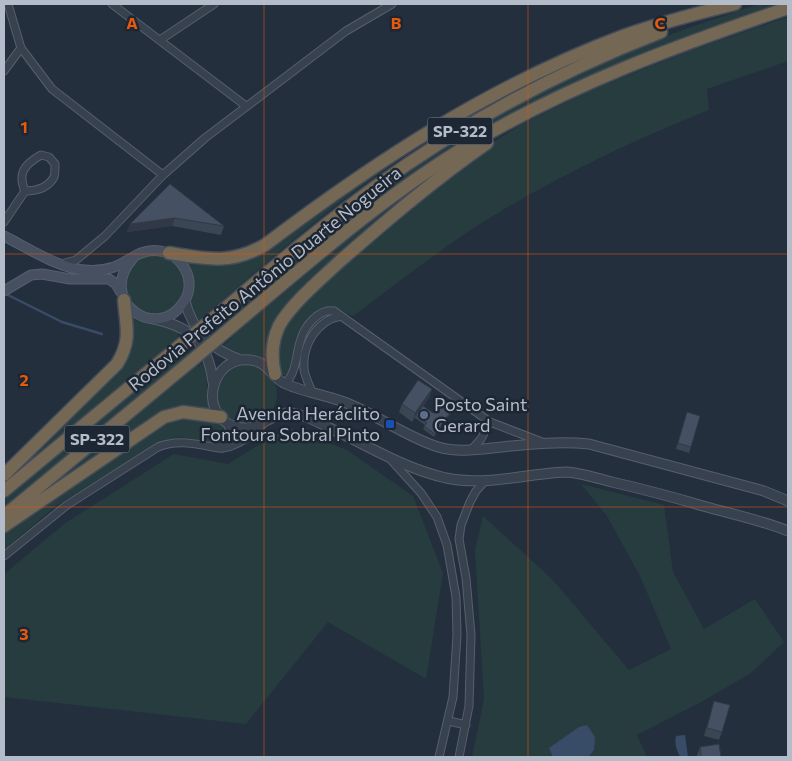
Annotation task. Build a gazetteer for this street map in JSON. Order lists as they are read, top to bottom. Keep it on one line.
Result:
{"streets":{"highway":["SP-322","Rodovia Prefeito Antônio Duarte Nogueira"]},"places":{"other":["Posto Saint Gerard"],"transit":["Avenida Heráclito Fontoura Sobral Pinto"]},"grid":{"columns":["A","B","C"],"rows":["1","2","3"]}}
